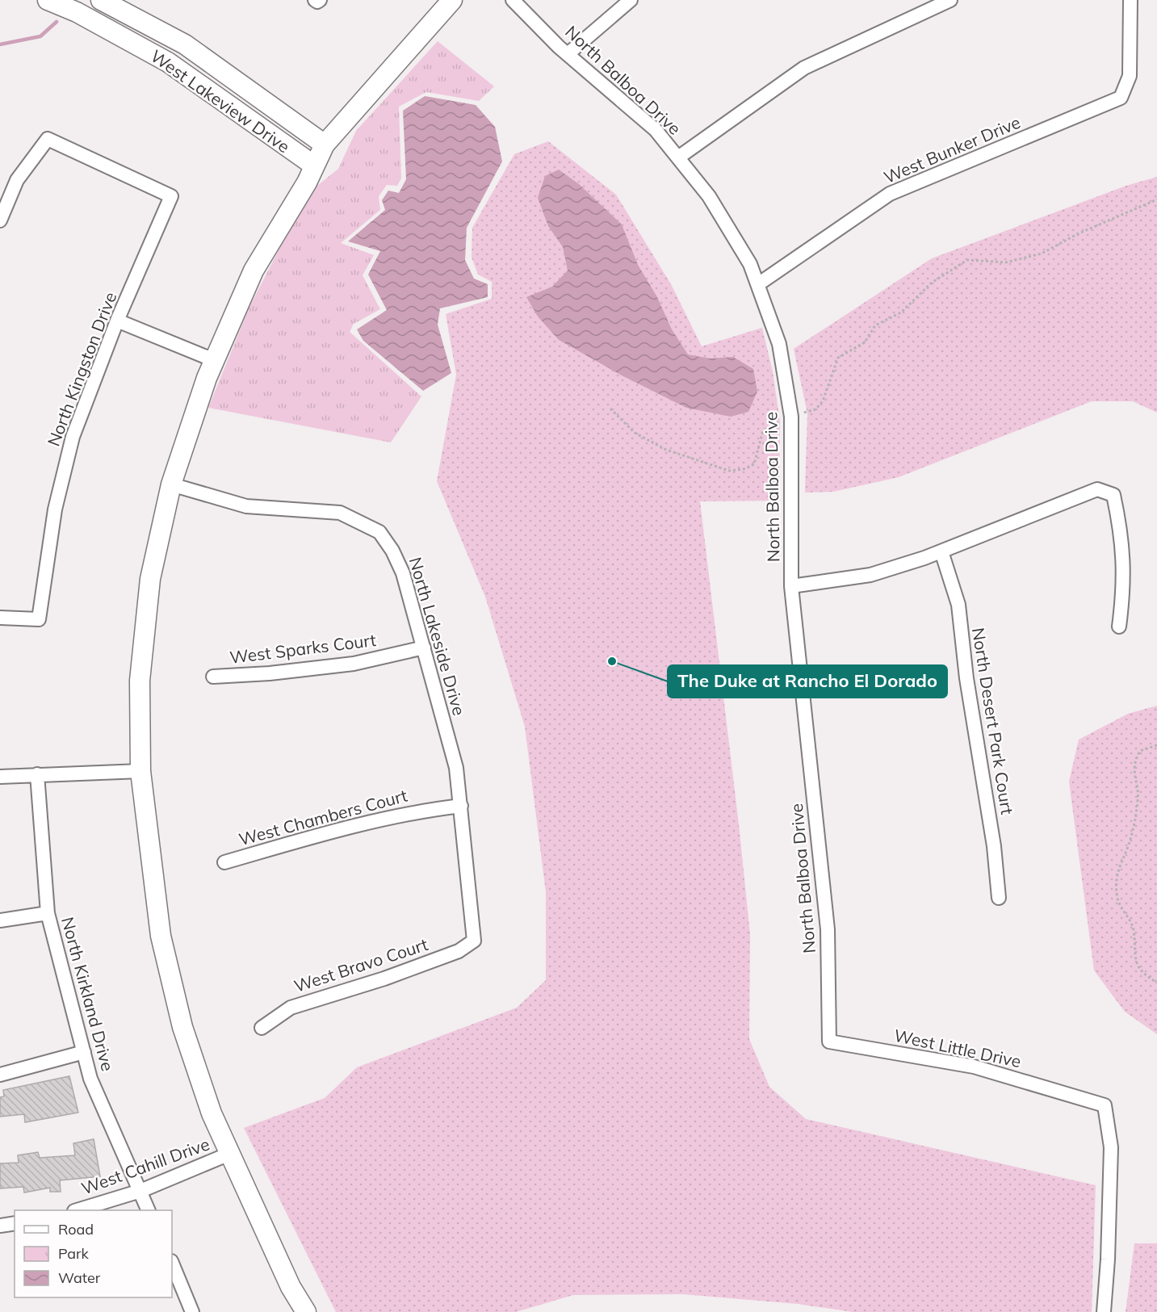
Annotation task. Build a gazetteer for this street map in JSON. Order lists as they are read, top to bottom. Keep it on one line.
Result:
{"streets":{"street":["North Balboa Drive","West Lakeview Drive","West Bunker Drive","North Kingston Drive","North Lakeside Drive","West Sparks Court","North Desert Park Court","West Chambers Court","West Bravo Court","North Kirkland Drive","West Little Drive","West Cahill Drive"]},"crossings":[["North Balboa Drive","West Bunker Drive"],["North Balboa Drive","West Little Drive"],["North Lakeside Drive","West Sparks Court"],["North Lakeside Drive","West Chambers Court"],["North Lakeside Drive","West Bravo Court"],["North Kirkland Drive","West Cahill Drive"]],"places":["The Duke at Rancho El Dorado"],"legend":["Road","Park","Water"]}
